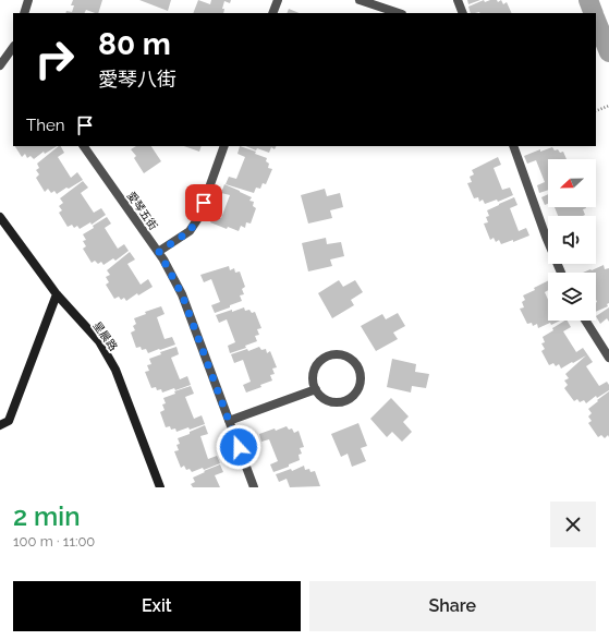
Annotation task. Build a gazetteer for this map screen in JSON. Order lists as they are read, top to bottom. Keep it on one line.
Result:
{"streets":{"street":["愛琴五街","星晨路"]},"north":"left","page":{"turn":["80 m","愛琴八街"],"then":"Then","heading":["2 min","100 m · 11:00"],"buttons":["Exit","Share"]}}
